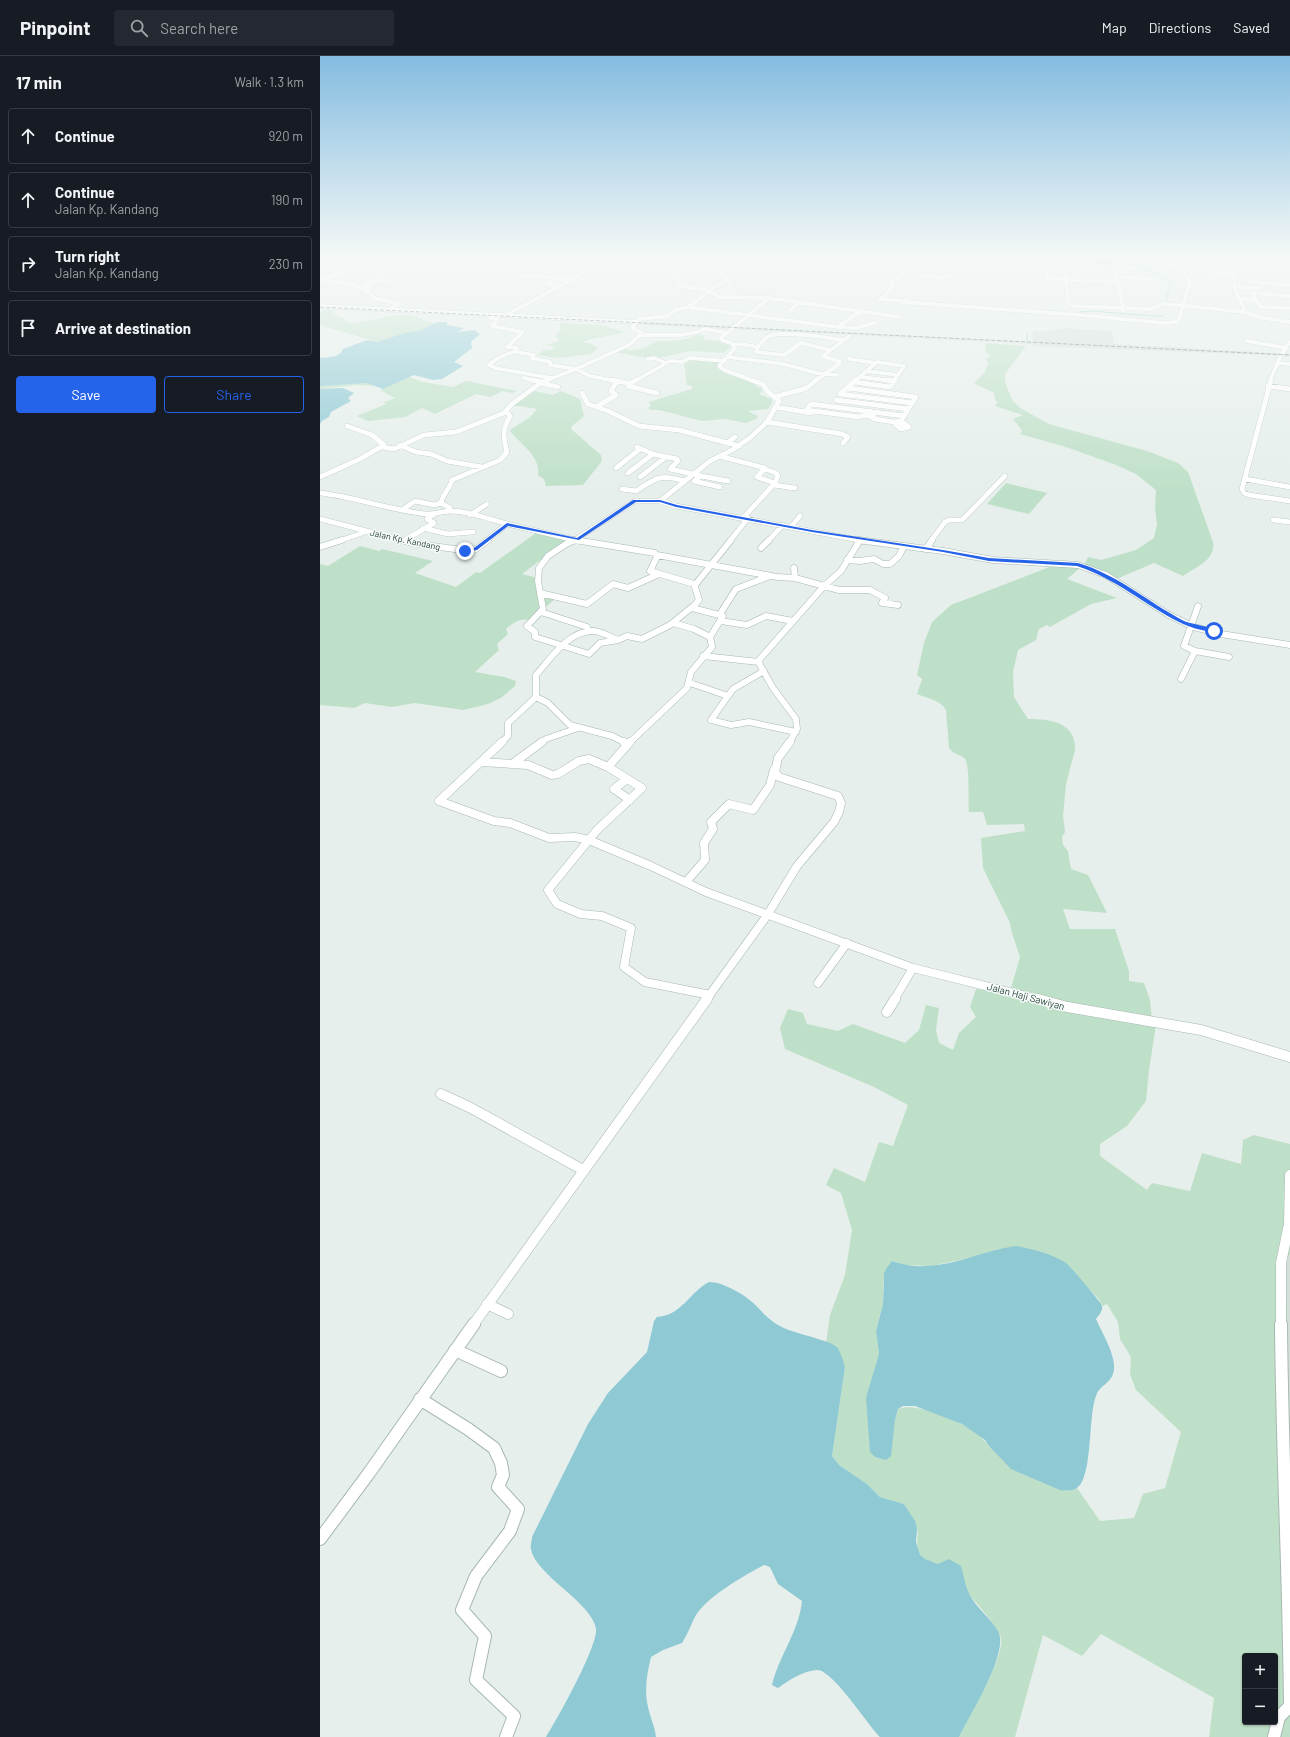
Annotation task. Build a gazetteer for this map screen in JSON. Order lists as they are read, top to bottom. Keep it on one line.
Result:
{"streets":{"street":["Jalan Kp. Kandang","Jalan Haji Sawiyan"]},"page":{"header":"Pinpoint","search":"Search here","nav":["Map","Directions","Saved"],"heading":["17 min","Walk · 1.3 km"],"list":[["Continue","920 m"],["Continue","Jalan Kp. Kandang","190 m"],["Turn right","Jalan Kp. Kandang","230 m"],"Arrive at destination"],"buttons":["Save","Share"],"map_buttons":["+","−"]}}
